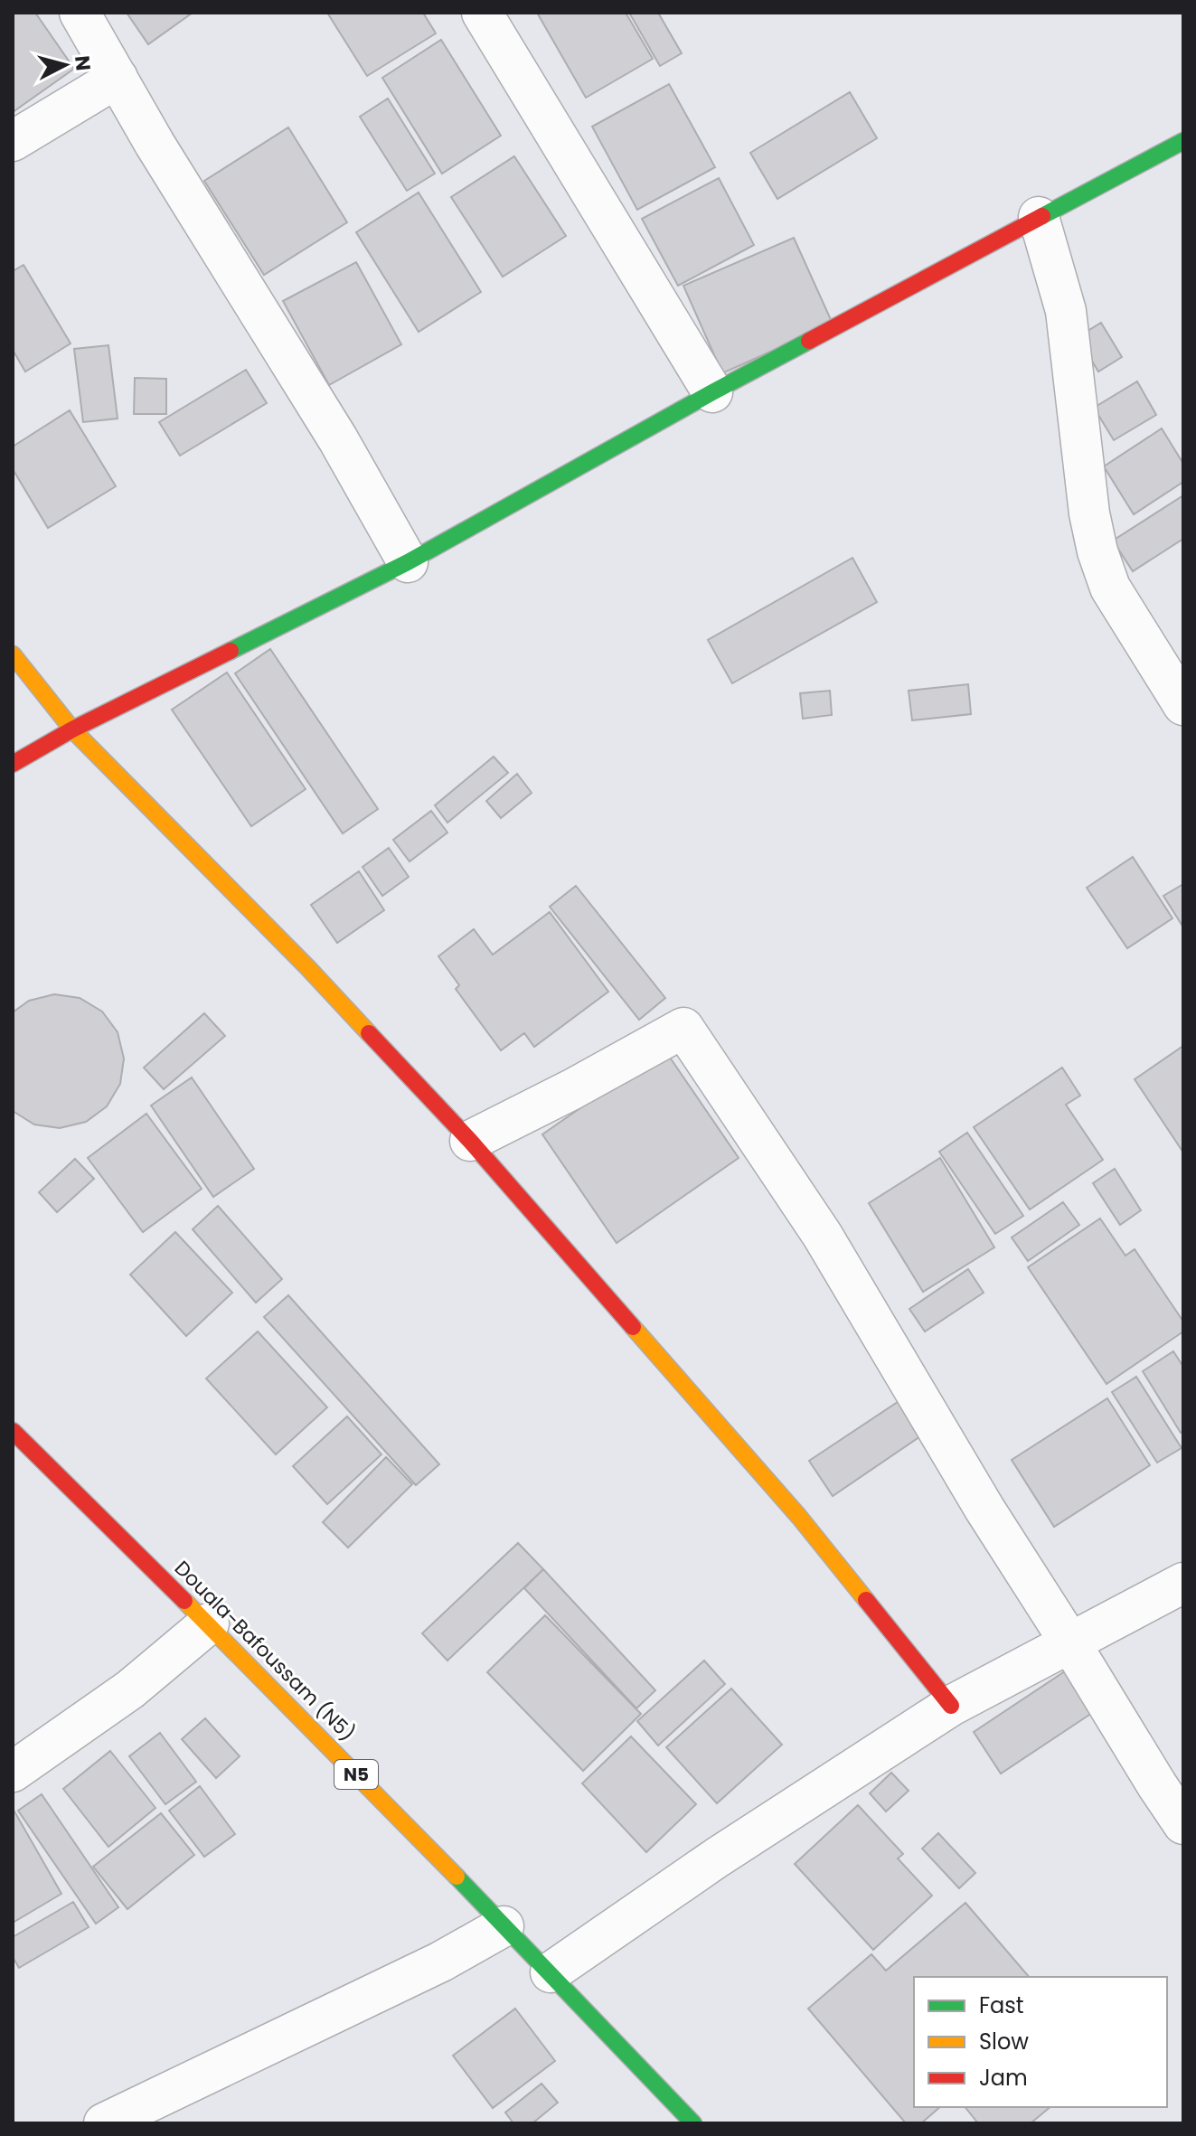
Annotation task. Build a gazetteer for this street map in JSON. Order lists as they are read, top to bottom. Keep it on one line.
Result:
{"streets":{"main road":["Douala-Bafoussam (N5)","N5"]},"legend":["Fast","Slow","Jam"],"north":"right"}
